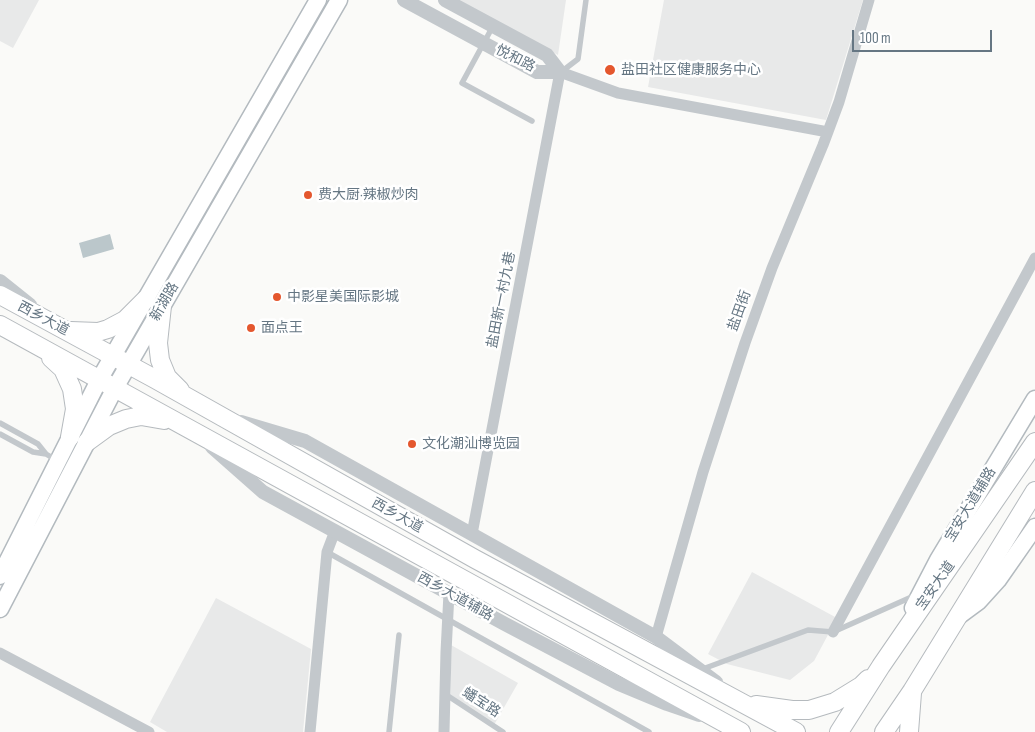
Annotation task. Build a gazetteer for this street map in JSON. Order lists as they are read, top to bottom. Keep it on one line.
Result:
{"streets":{"main road":["新湖路","西乡大道","宝安大道辅路","宝安大道"],"street":["悦和路","盐田新一村九巷","盐田街","西乡大道辅路"],"lane":["蟠宝路"]},"crossings":[["悦和路","盐田新一村九巷"],["新湖路","西乡大道"],["西乡大道","西乡大道辅路"],["宝安大道辅路","宝安大道"]],"places":["盐田社区健康服务中心","费大厨·辣椒炒肉","中影星美国际影城","面点王","文化潮汕博览园"],"scale_bar":"100 m"}
